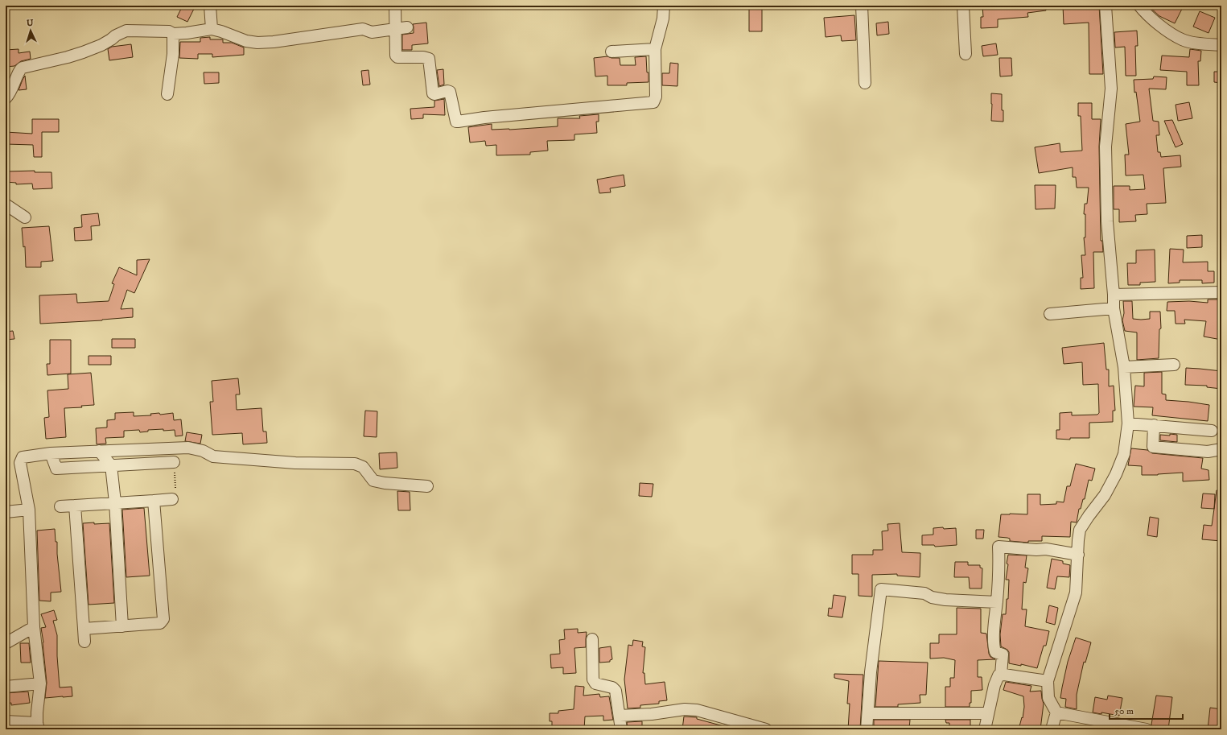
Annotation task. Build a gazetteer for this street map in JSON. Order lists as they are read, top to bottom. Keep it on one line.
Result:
{"scale_bar":"50 m","north":"top"}
